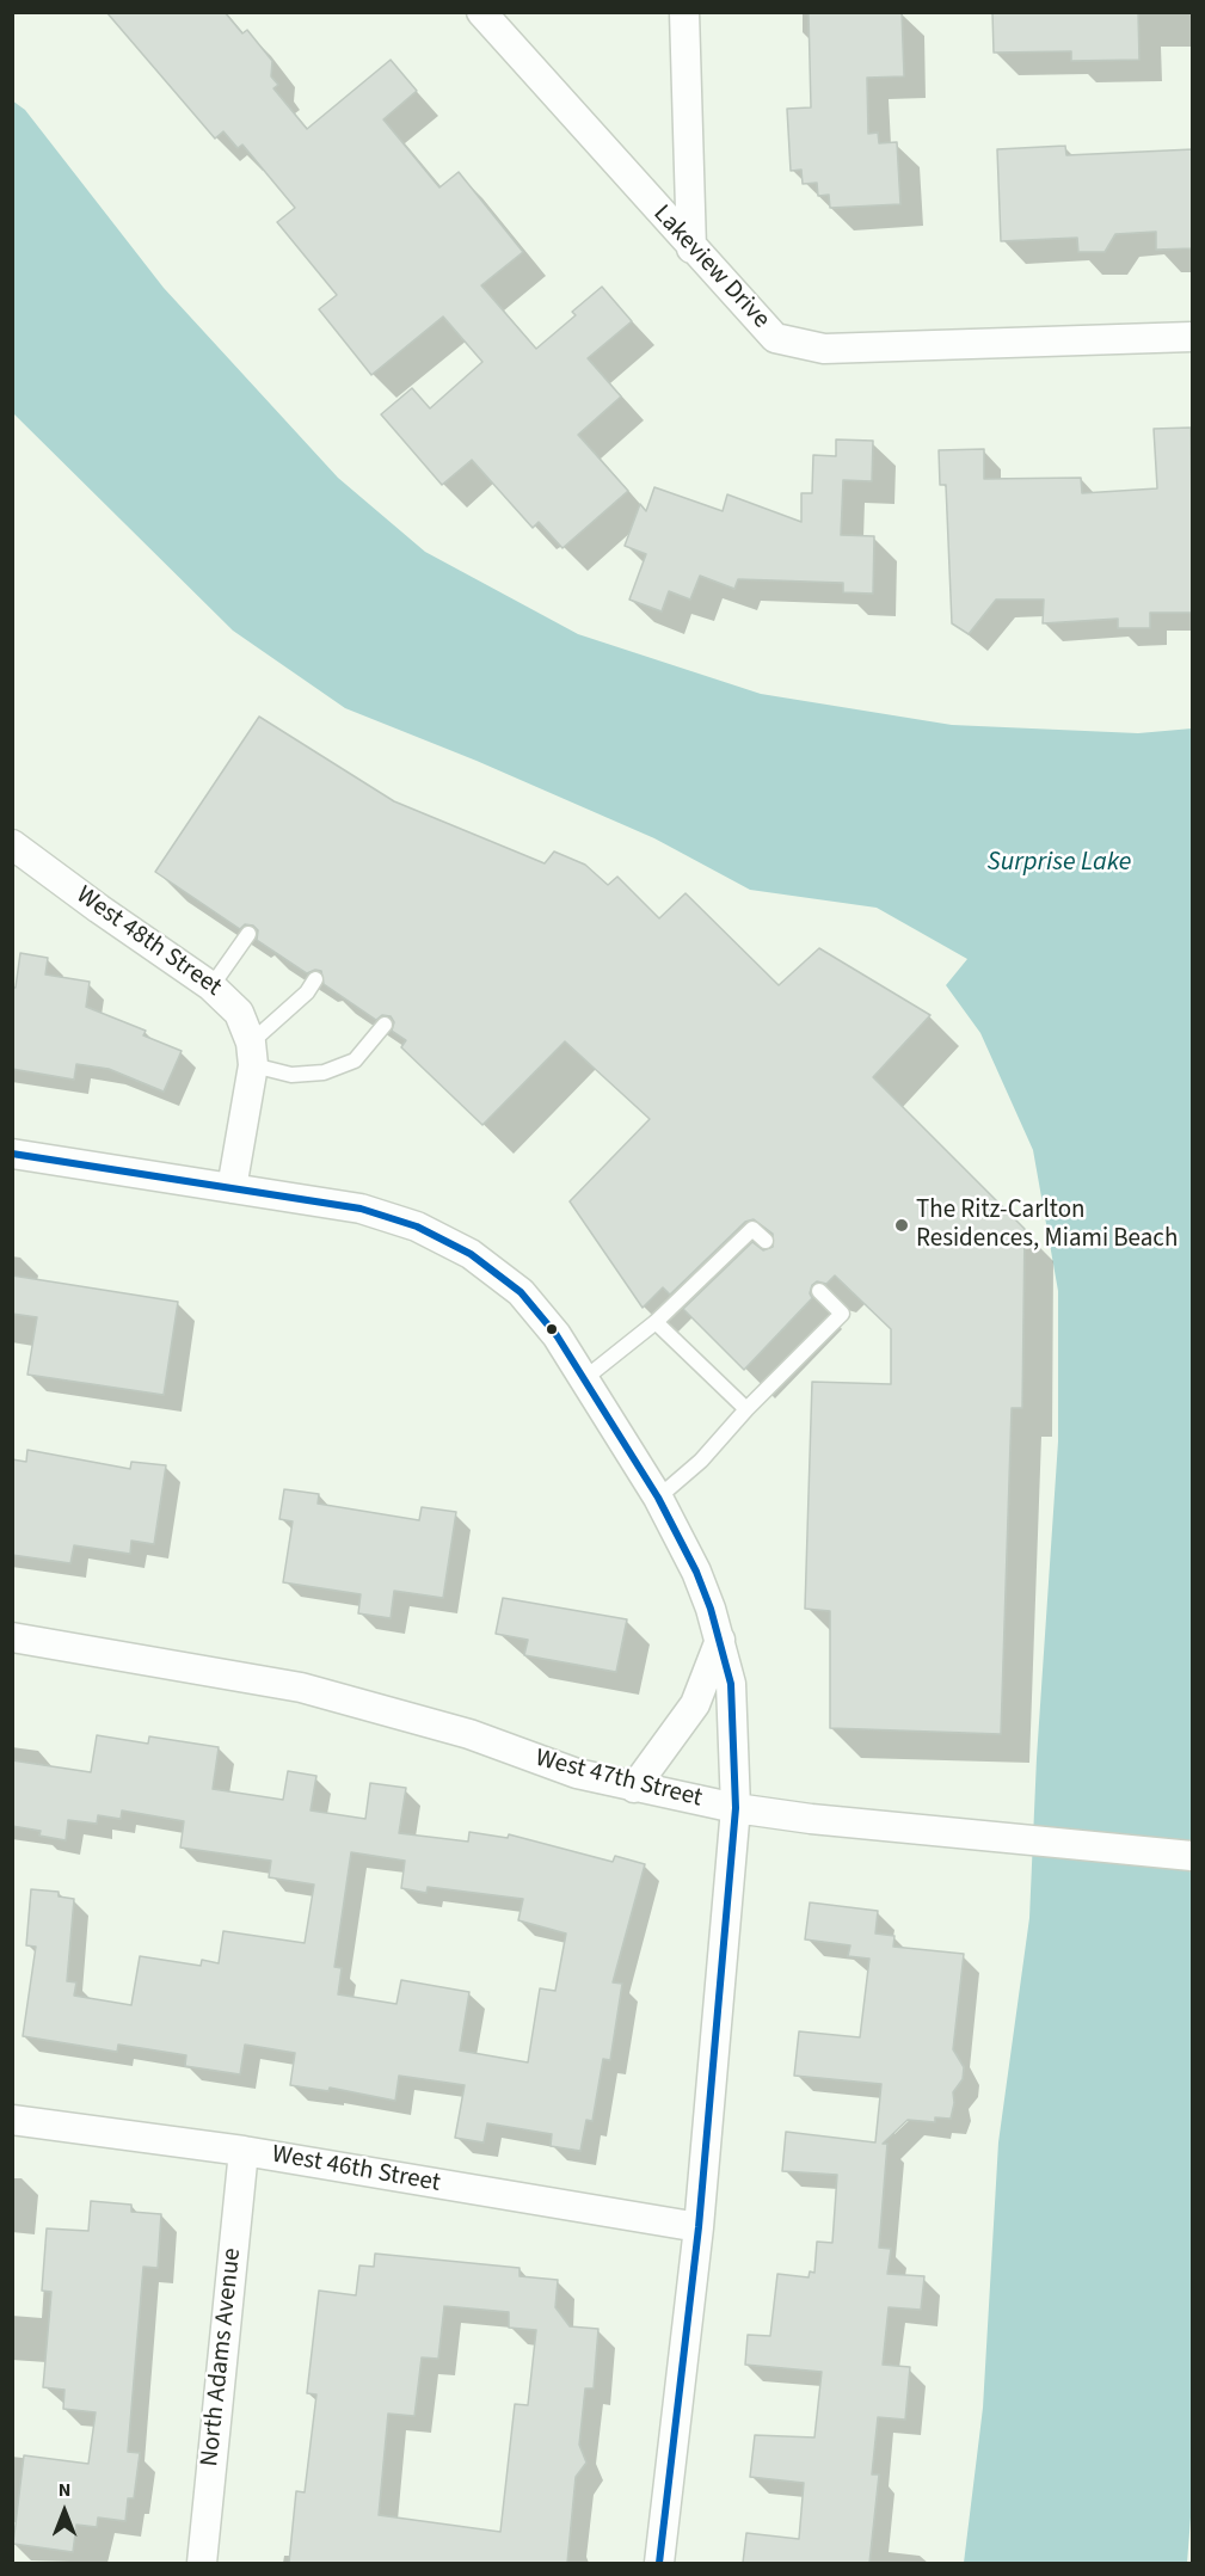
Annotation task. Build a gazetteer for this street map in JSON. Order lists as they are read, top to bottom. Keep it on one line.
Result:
{"streets":{"street":["Lakeview Drive","West 48th Street","West 47th Street","West 46th Street","North Adams Avenue"]},"crossings":[["West 46th Street","North Adams Avenue"]],"water":["Surprise Lake"],"places":["The Ritz-Carlton Residences, Miami Beach"],"north":"top"}
